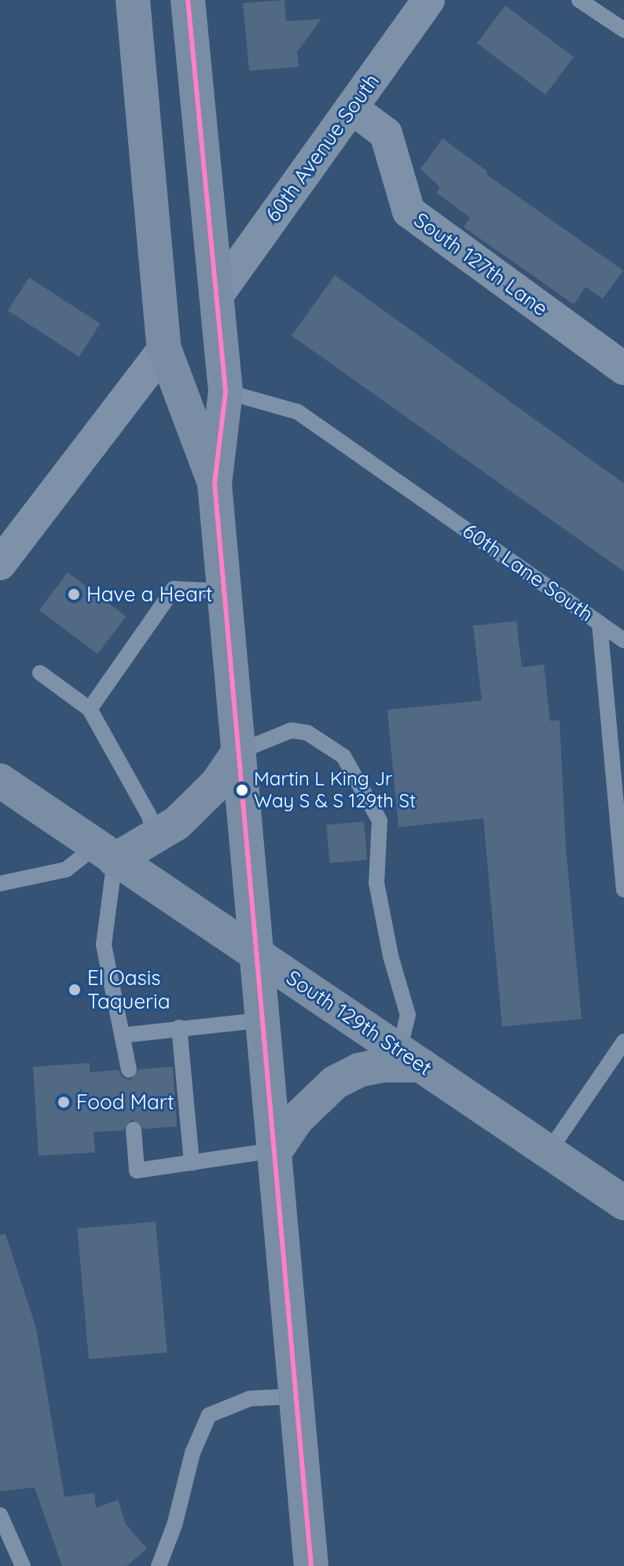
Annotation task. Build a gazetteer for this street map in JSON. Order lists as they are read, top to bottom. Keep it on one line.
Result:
{"streets":{"main road":["South 129th Street"],"street":["60th Avenue South","South 127th Lane"],"lane":["60th Lane South"]},"crossings":[["60th Avenue South","South 127th Lane"]],"places":["Have a Heart","Martin L King Jr Way S & S 129th St","El Oasis Taqueria","Food Mart"]}
